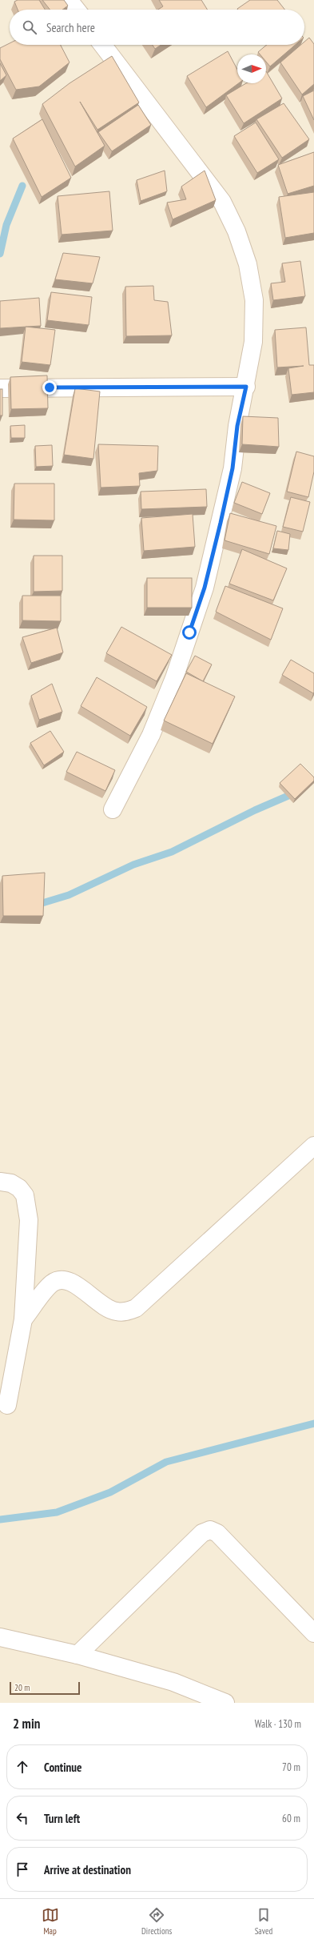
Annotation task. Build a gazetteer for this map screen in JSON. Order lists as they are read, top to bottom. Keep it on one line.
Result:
{"scale_bar":"20 m","north":"right","page":{"search":"Search here","scale":"20 m","heading":["2 min","Walk · 130 m"],"list":[["Continue","70 m"],["Turn left","60 m"],"Arrive at destination"],"nav":["Map","Directions","Saved"]}}
